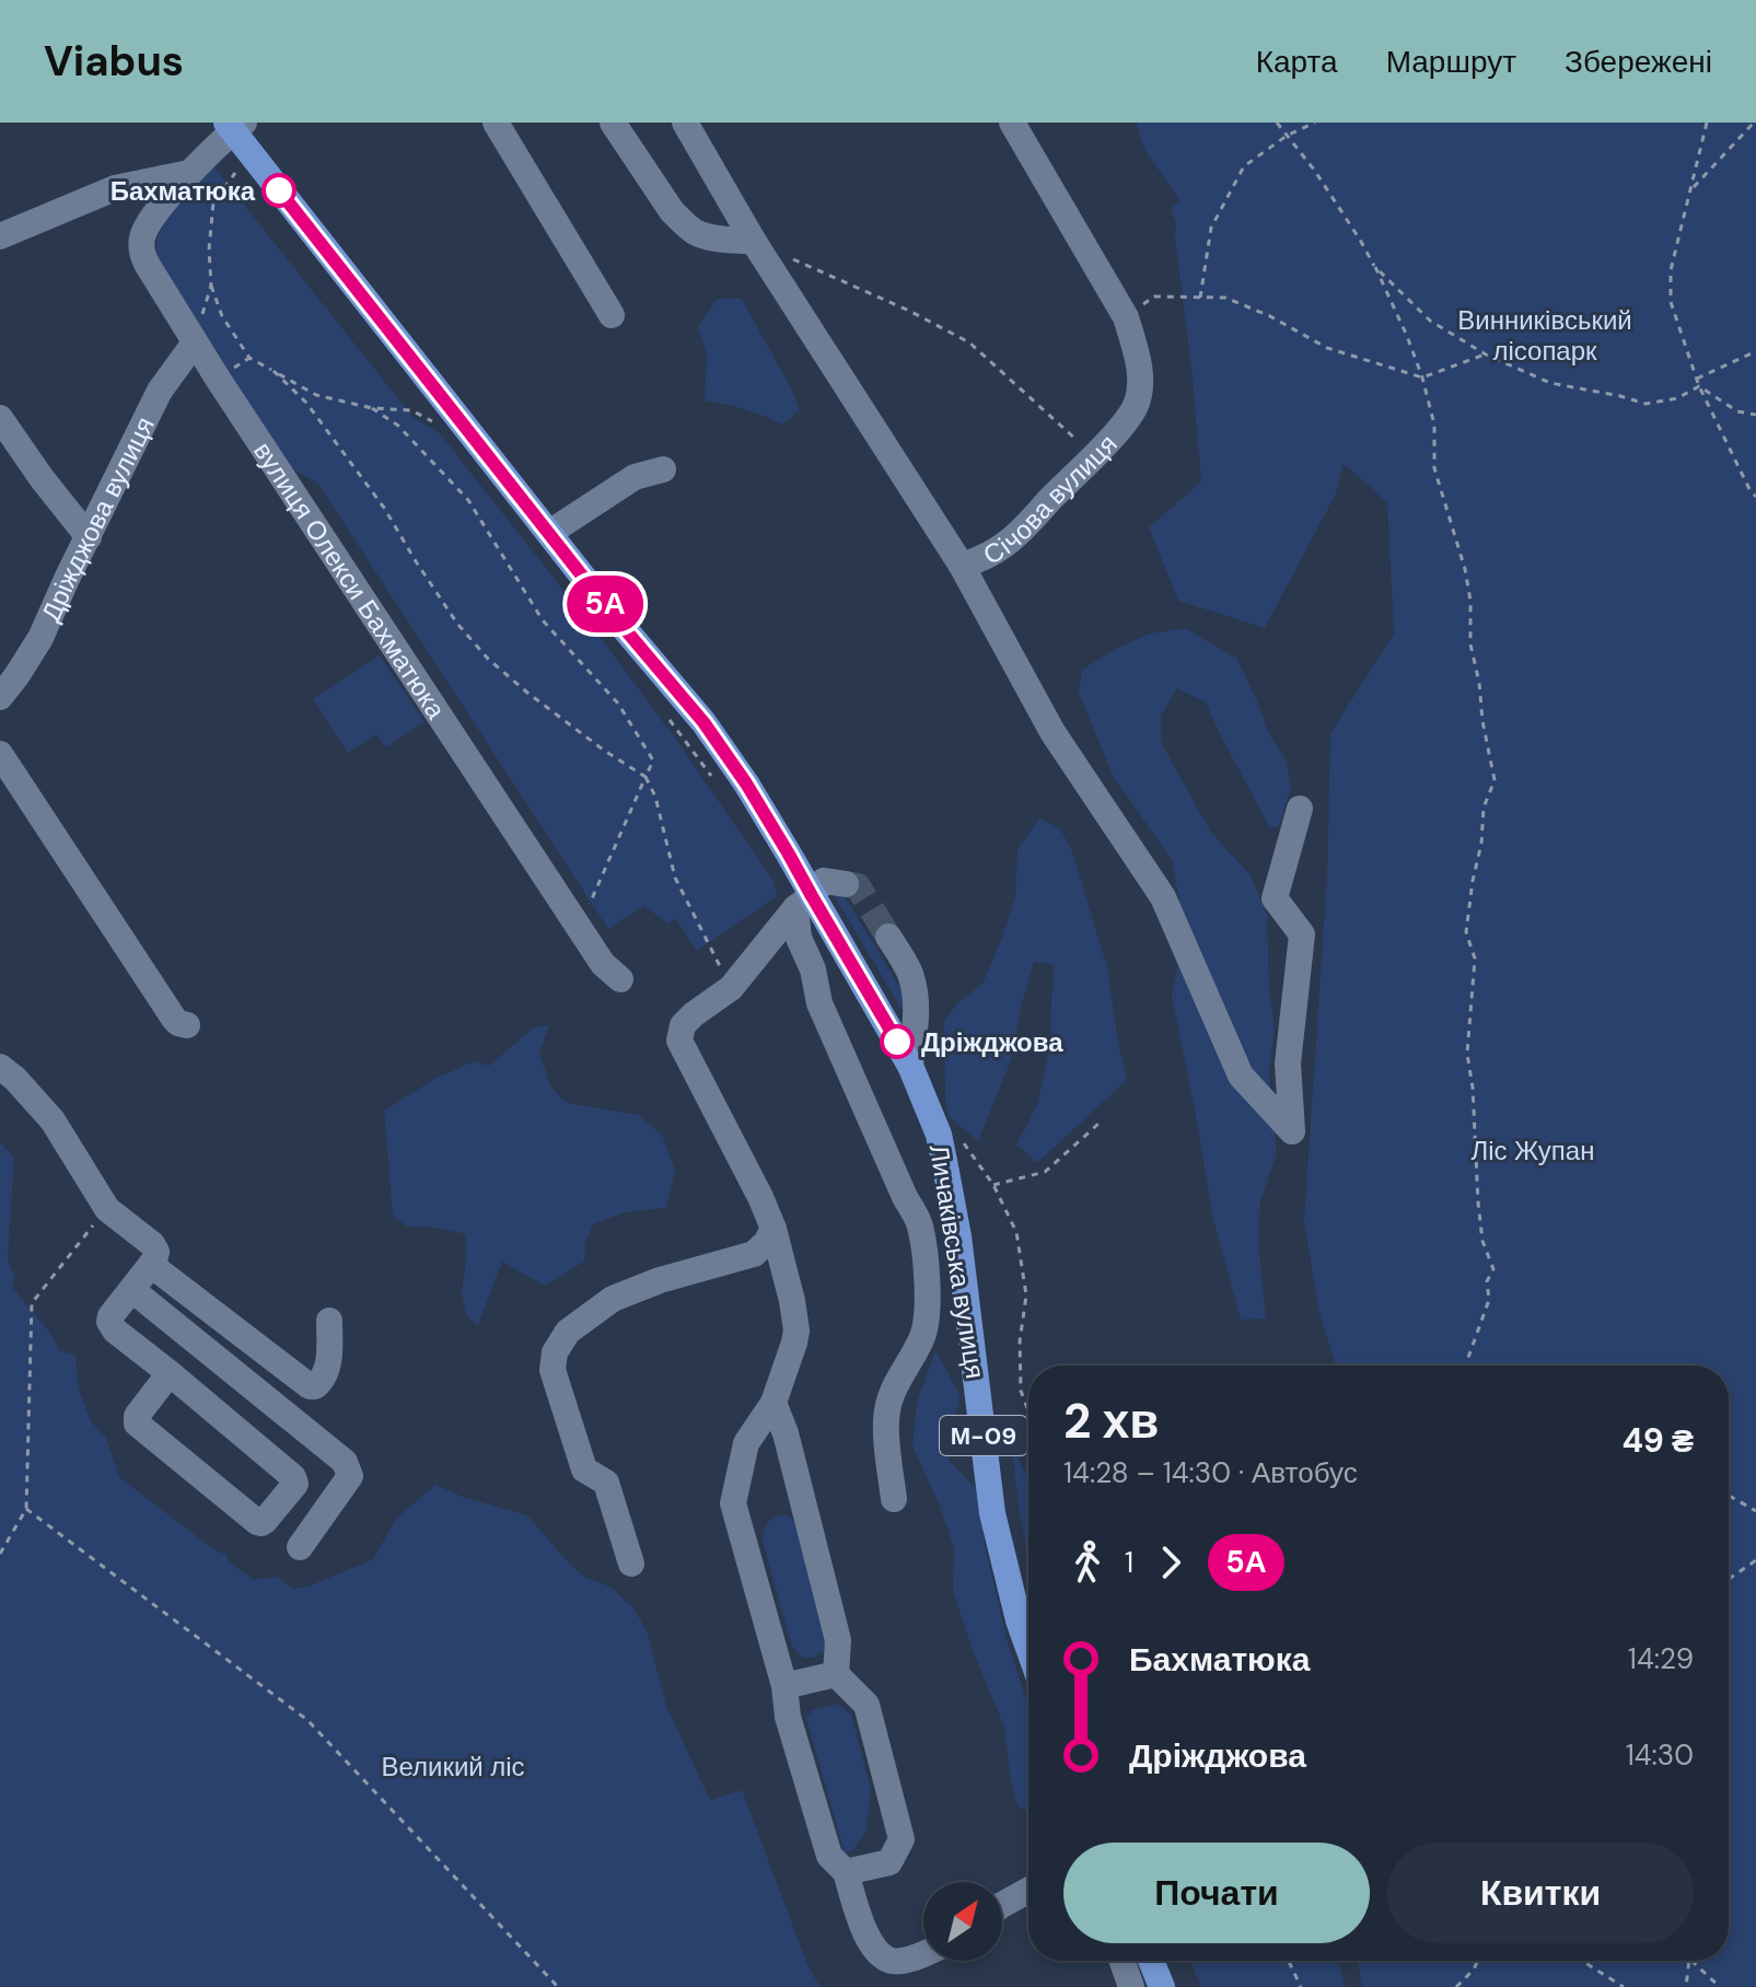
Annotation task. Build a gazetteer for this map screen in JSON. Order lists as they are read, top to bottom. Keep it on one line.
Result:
{"streets":{"main road":["Личаківська вулиця","М-09"],"street":["Січова вулиця","Дріжджова вулиця","вулиця Олекси Бахматюка"]},"crossings":[["Дріжджова вулиця","вулиця Олекси Бахматюка"],["вулиця Олекси Бахматюка","Личаківська вулиця"]],"parks":["Винниківський лісопарк","Ліс Жупан","Великий ліс"],"places":["Бахматюка","Дріжджова"],"lines":["bus line 5А"],"north":"top right","page":{"header":"Viabus","nav":["Карта","Маршрут","Збережені"],"on_map":"5А","heading":["2 хв","14:28 – 14:30 · Автобус","49 ₴"],"legs":["1","5А"],"list":[{"name":"Бахматюка","value":"14:29"},{"name":"Дріжджова","value":"14:30"}],"buttons":["Почати","Квитки"]}}
